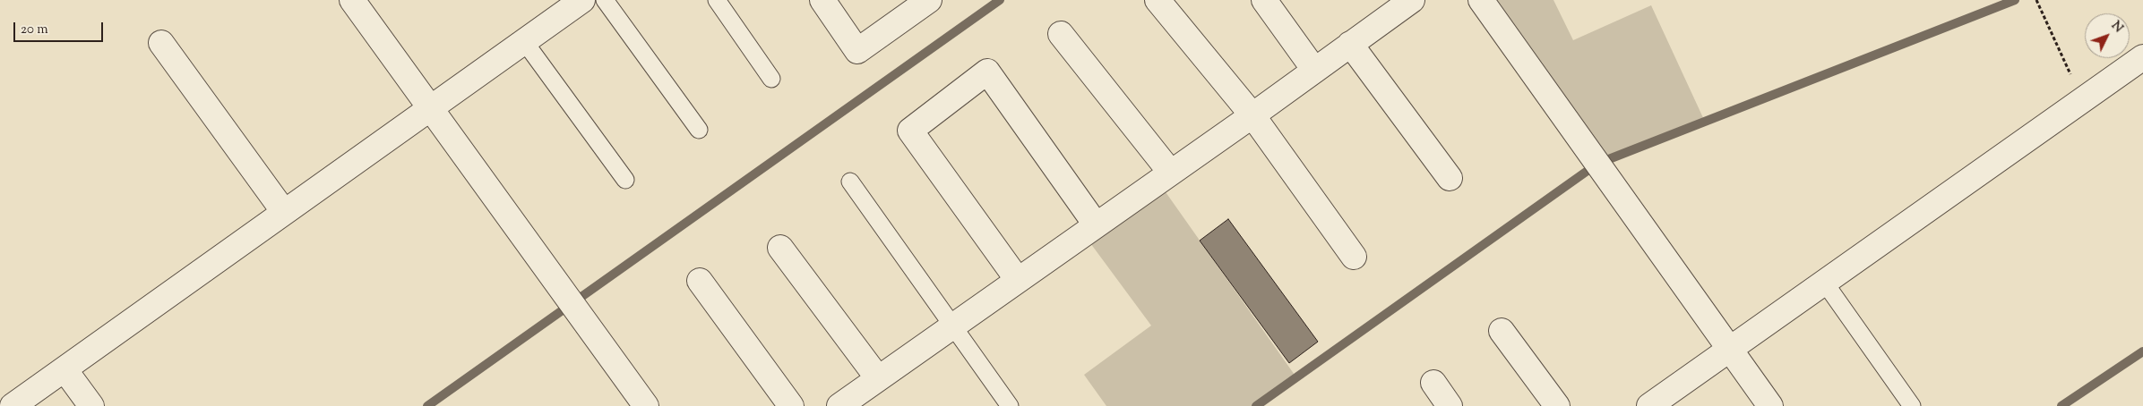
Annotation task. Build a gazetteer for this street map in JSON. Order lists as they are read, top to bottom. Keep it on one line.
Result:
{"scale_bar":"20 m","north":"top right"}
